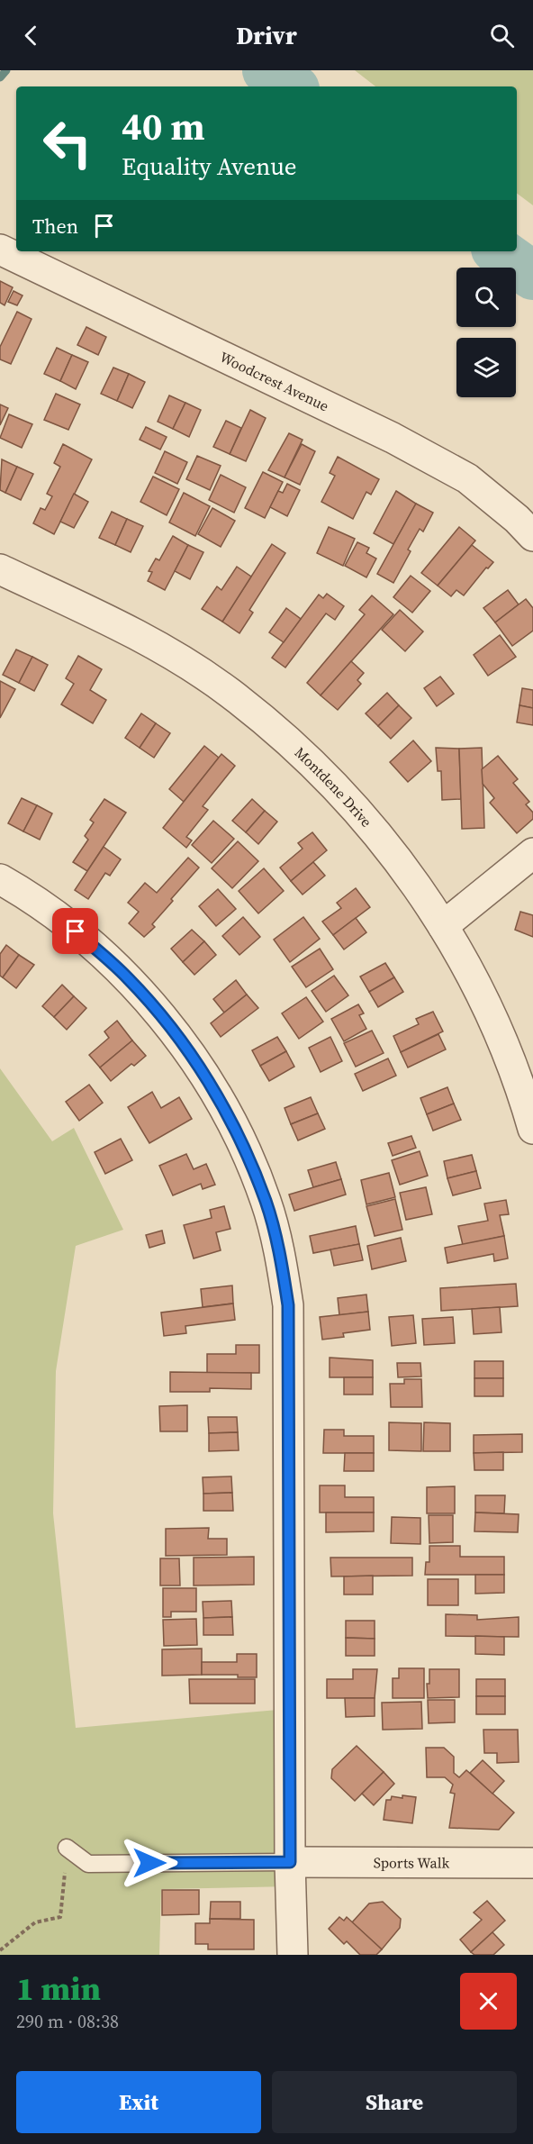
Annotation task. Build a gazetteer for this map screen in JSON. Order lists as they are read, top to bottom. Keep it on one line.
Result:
{"streets":{"street":["Woodcrest Avenue","Montdene Drive","Sports Walk"]},"page":{"header":"Drivr","turn":["40 m","Equality Avenue"],"then":"Then","heading":["1 min","290 m · 08:38"],"buttons":["Exit","Share"]}}
